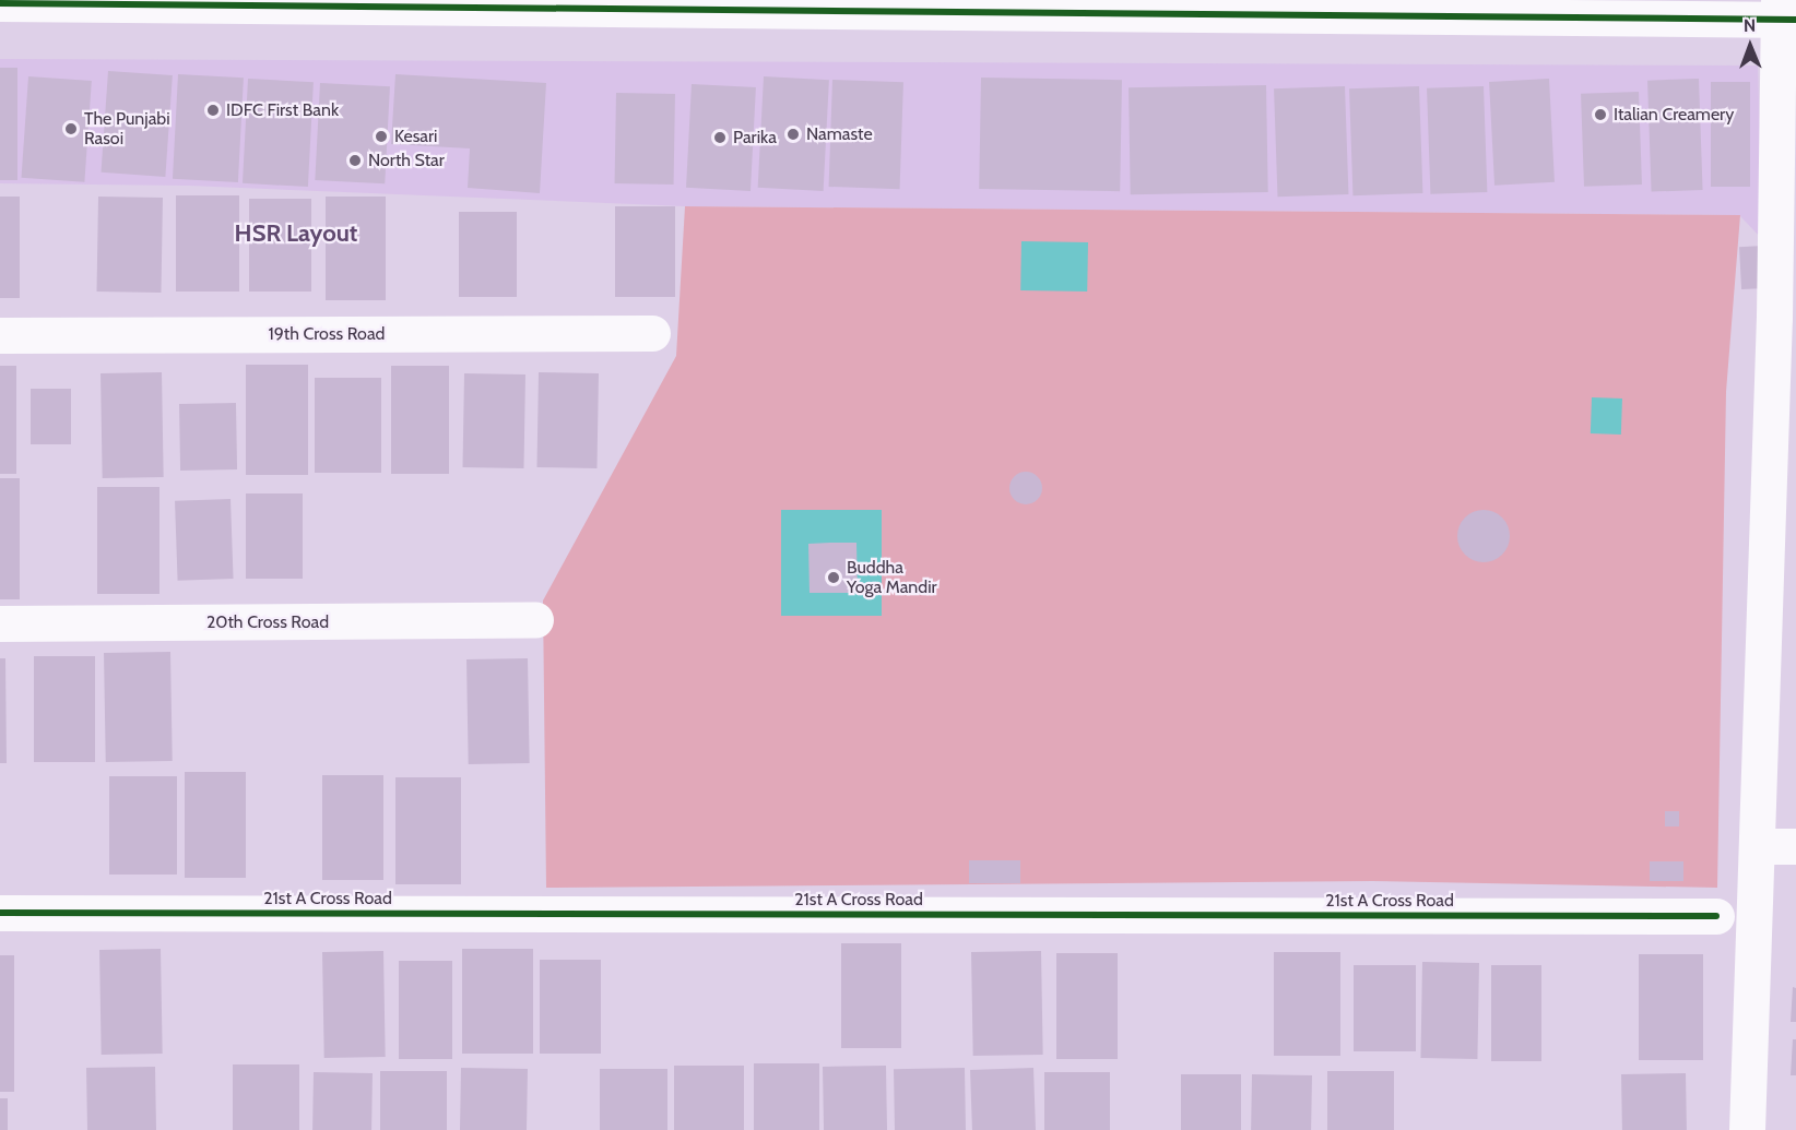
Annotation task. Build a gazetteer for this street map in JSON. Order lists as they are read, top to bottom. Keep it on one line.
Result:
{"streets":{"street":["19th Cross Road","20th Cross Road","21st A Cross Road"]},"districts":["HSR Layout"],"places":["IDFC First Bank","Italian Creamery","The Punjabi Rasoi","Namaste","Kesari","Parika","North Star","Buddha Yoga Mandir"],"north":"top"}
